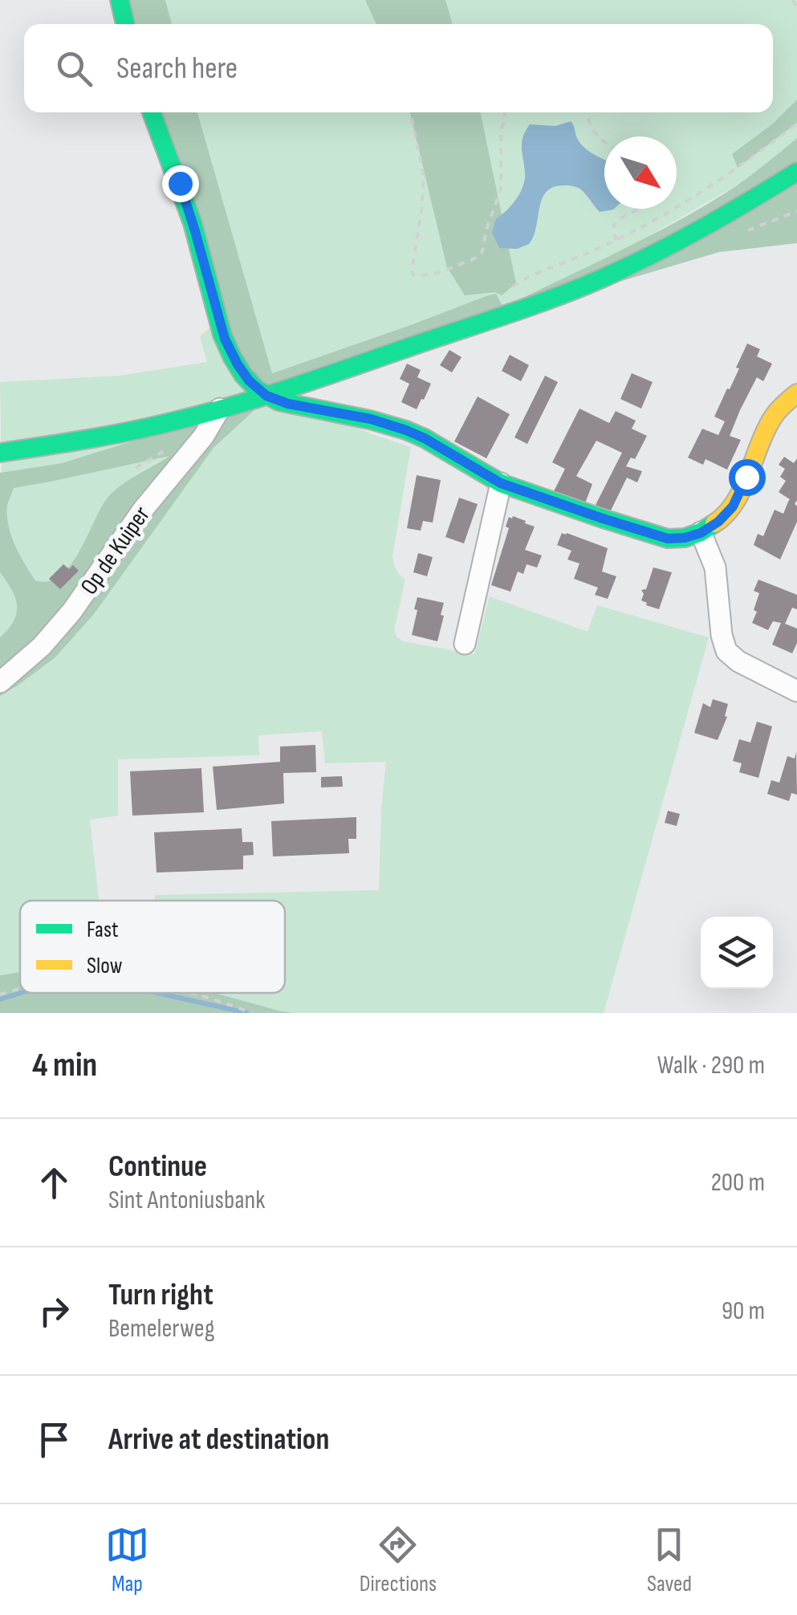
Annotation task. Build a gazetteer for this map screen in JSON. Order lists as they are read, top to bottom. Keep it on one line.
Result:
{"streets":{"street":["Op de Kuiper"]},"legend":["Fast","Slow"],"north":"bottom right","page":{"search":"Search here","heading":["4 min","Walk · 290 m"],"list":[["Continue","Sint Antoniusbank","200 m"],["Turn right","Bemelerweg","90 m"],"Arrive at destination"],"nav":["Map","Directions","Saved"]}}
